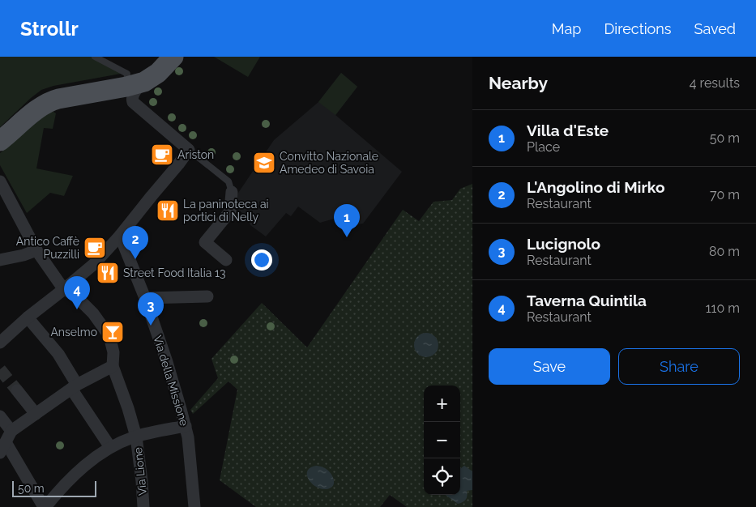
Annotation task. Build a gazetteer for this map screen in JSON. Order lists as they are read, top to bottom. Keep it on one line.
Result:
{"streets":{"street":["Via della Missione","Via Lione"]},"places":{"cafe":["Ariston","Antico Caffè Puzzilli"],"school or university":["Convitto Nazionale Amedeo di Savoia"],"restaurant":["La paninoteca ai portici di Nelly","Street Food Italia 13"],"bar":["Anselmo"]},"scale_bar":"50 m","page":{"header":"Strollr","nav":["Map","Directions","Saved"],"heading":["Nearby","4 results"],"list":[{"mark":"1","name":"Villa d'Este","note":"Place","value":"50 m"},{"mark":"2","name":"L'Angolino di Mirko","note":"Restaurant","value":"70 m"},{"mark":"3","name":"Lucignolo","note":"Restaurant","value":"80 m"},{"mark":"4","name":"Taverna Quintila","note":"Restaurant","value":"110 m"}],"pins":["1","2","4","3"],"buttons":["Save","Share"],"map_buttons":["+","−"],"scale":"50 m"}}
